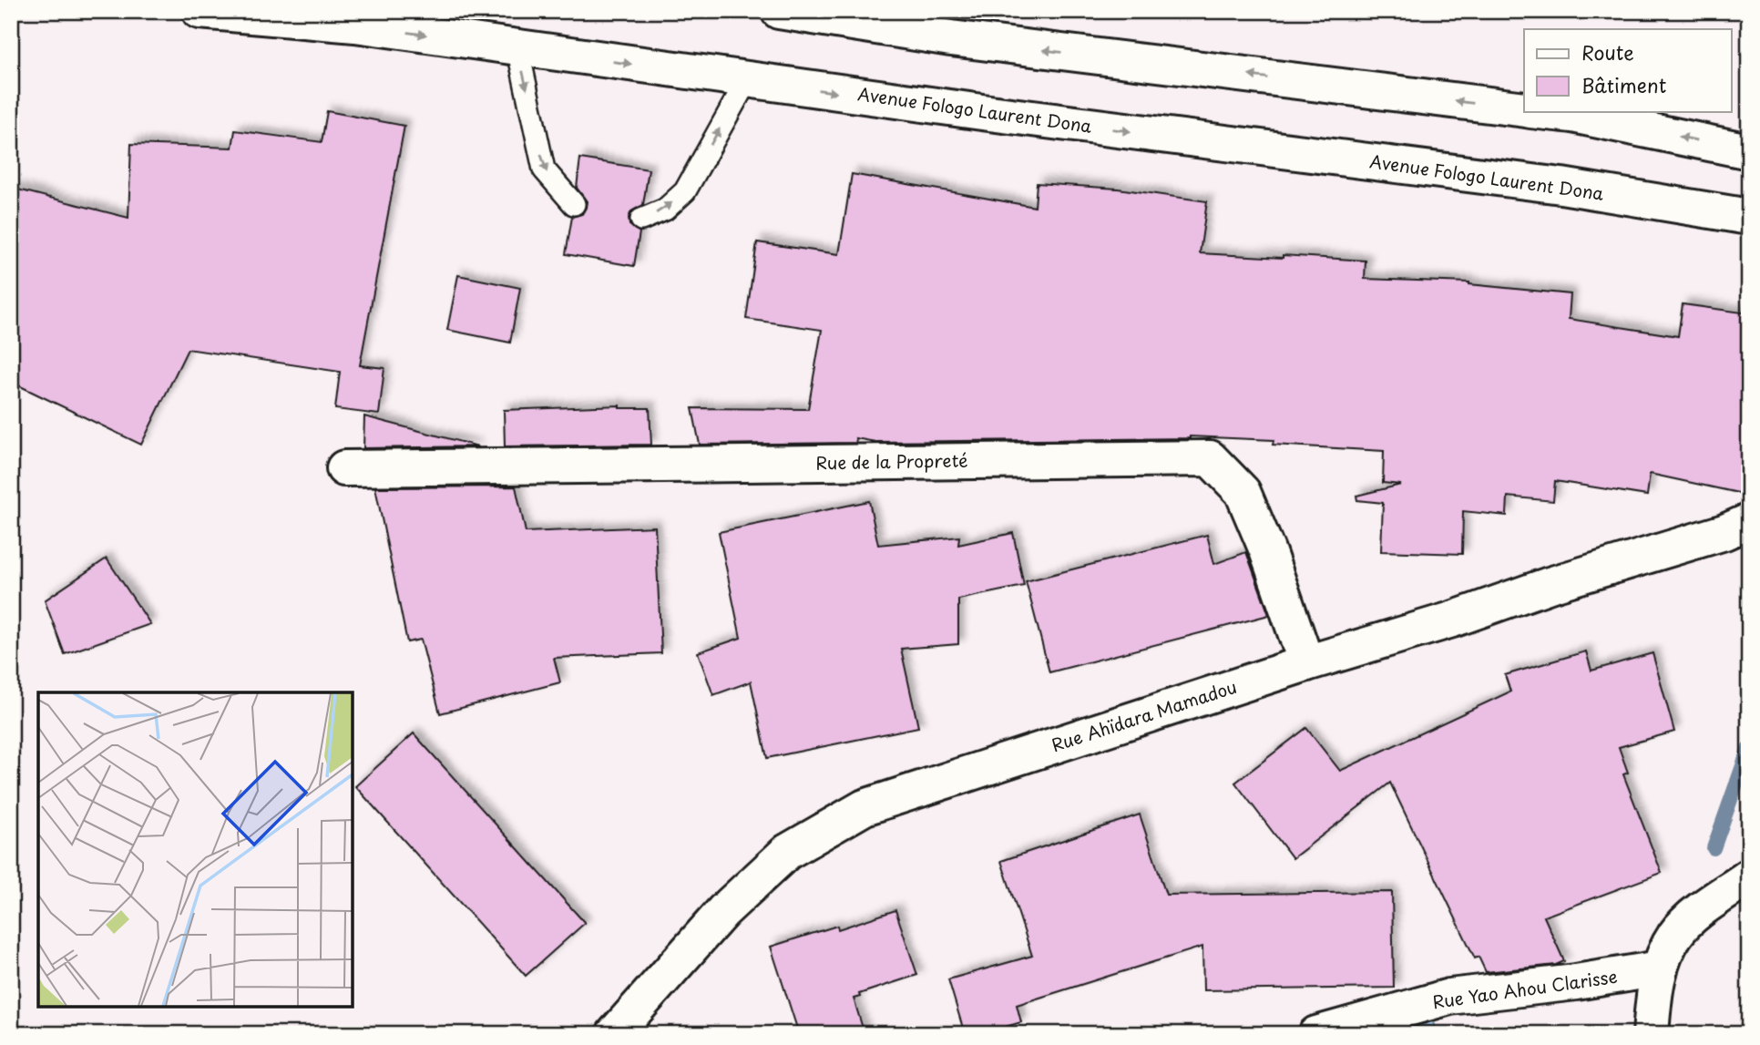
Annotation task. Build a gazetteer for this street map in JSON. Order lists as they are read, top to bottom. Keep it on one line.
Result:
{"streets":{"street":["Avenue Fologo Laurent Dona","Rue de la Propreté","Rue Ahïdara Mamadou","Rue Yao Ahou Clarisse"]},"crossings":[["Rue de la Propreté","Rue Ahïdara Mamadou"]],"legend":["Route","Bâtiment"]}
